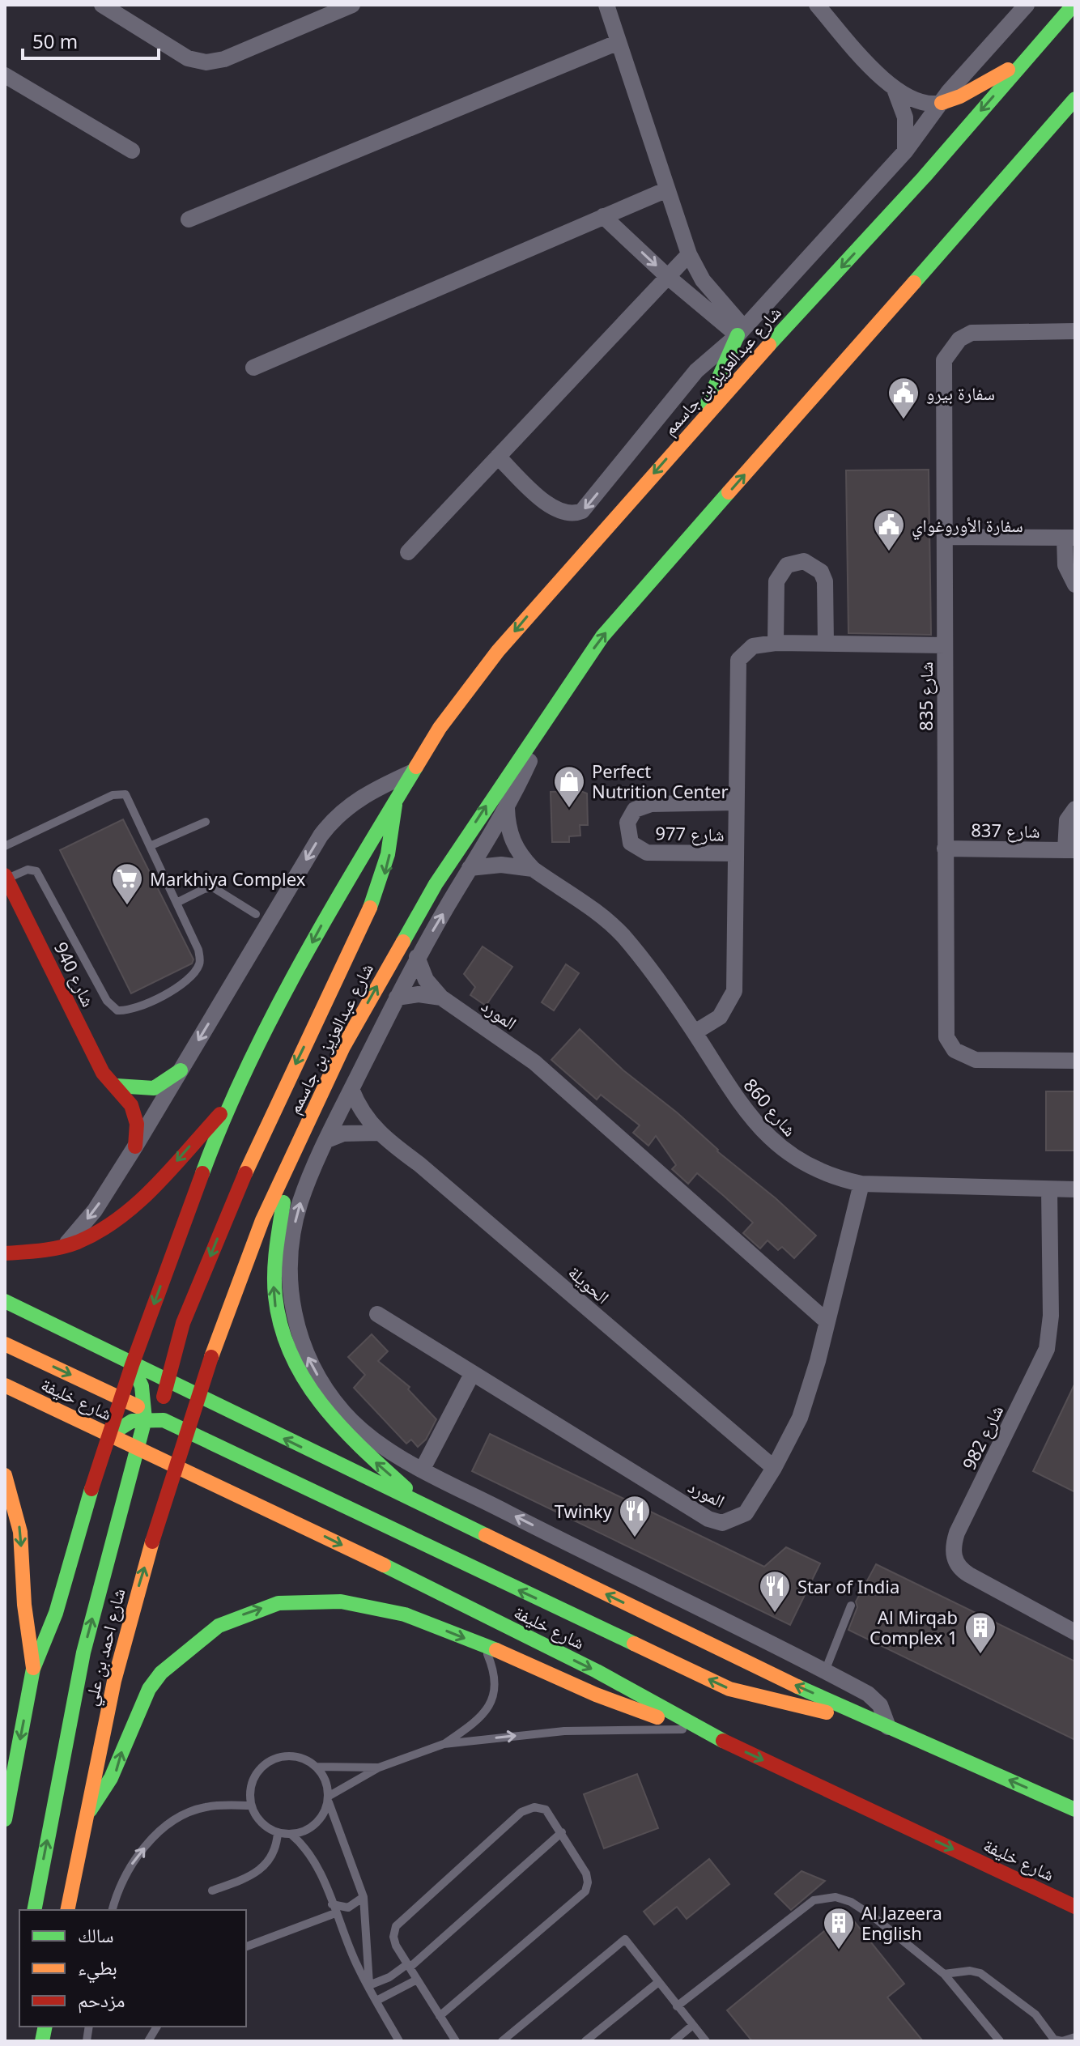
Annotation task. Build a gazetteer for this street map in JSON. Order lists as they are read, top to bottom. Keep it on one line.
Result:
{"streets":{"main road":["شارع عبدالعزيز بن جاسمم","شارع 940","شارع خليفة","شارع احمد بن علي"],"street":["شارع 835","شارع 837","شارع 977","المورد","شارع 860","الحويلة","شارع 982"]},"crossings":[["شارع عبدالعزيز بن جاسمم","المورد"],["شارع عبدالعزيز بن جاسمم","شارع 860"],["شارع عبدالعزيز بن جاسمم","الحويلة"],["شارع عبدالعزيز بن جاسمم","شارع احمد بن علي"],["شارع 835","شارع 837"],["شارع 835","شارع 977"],["شارع 977","شارع 860"],["المورد","شارع 860"],["المورد","الحويلة"],["شارع 860","شارع 982"],["شارع خليفة","شارع احمد بن علي"]],"places":{"public building":["سفارة بيرو","سفارة الأوروغواي"],"shop":["Perfect Nutrition Center"],"supermarket":["Markhiya Complex"],"restaurant":["Twinky","Star of India"],"building":["Al Mirqab Complex 1","Al Jazeera English"]},"legend":["سالك","بطيء","مزدحم"],"scale_bar":"50 m"}
